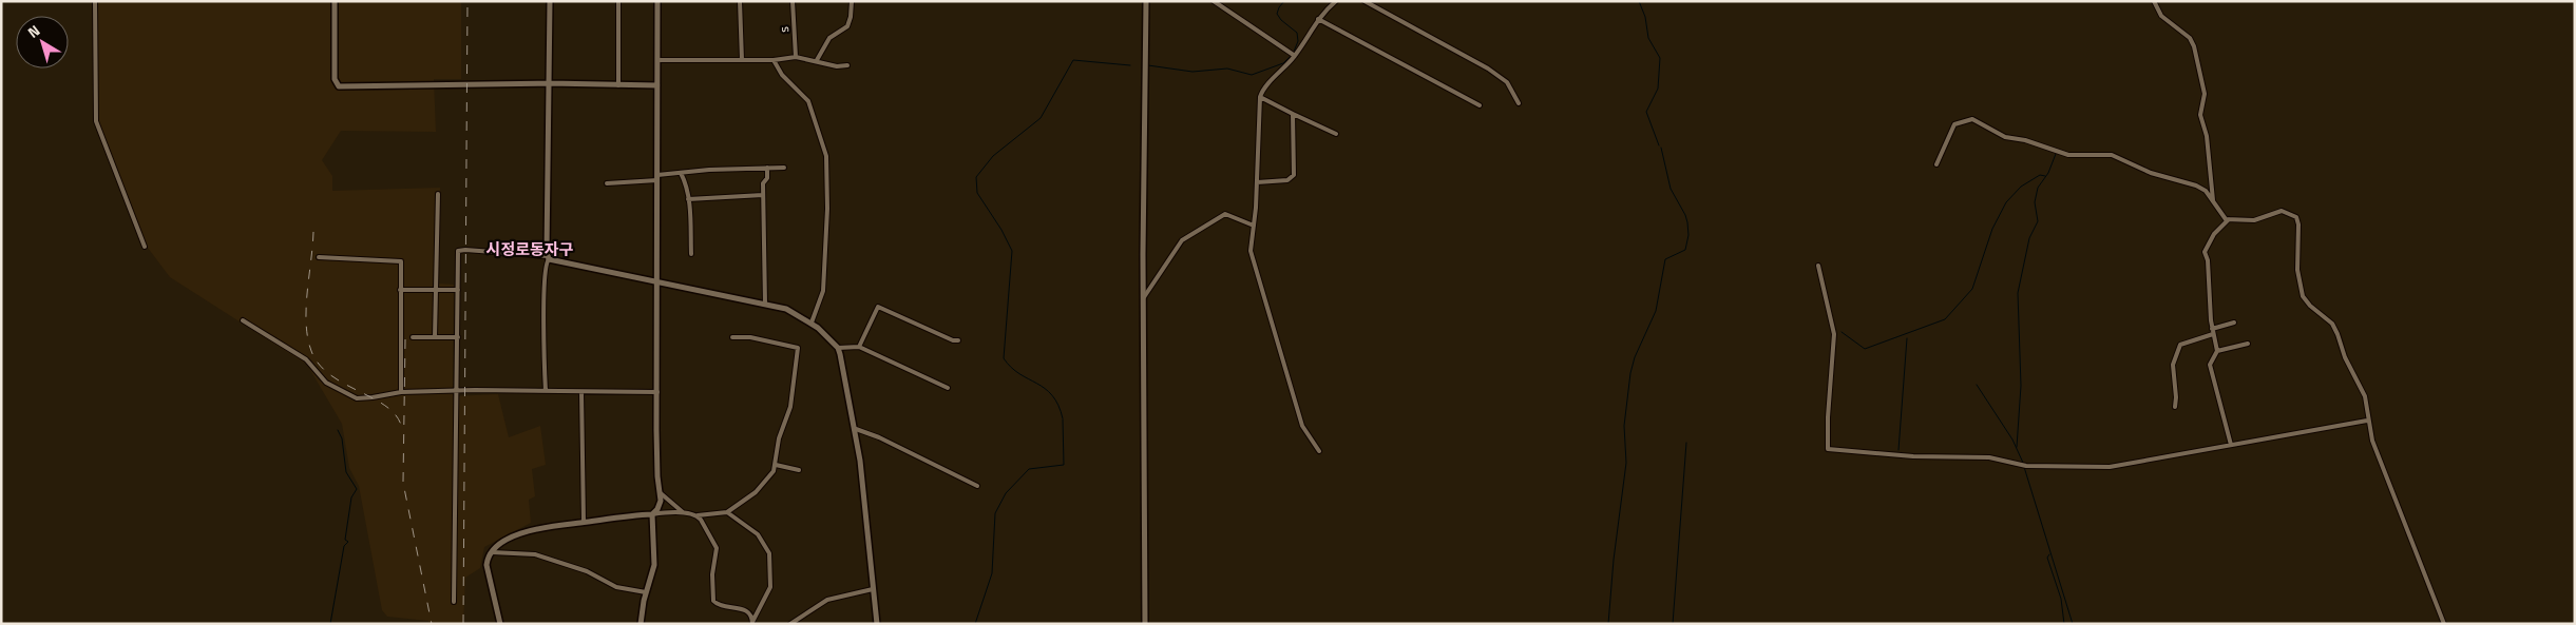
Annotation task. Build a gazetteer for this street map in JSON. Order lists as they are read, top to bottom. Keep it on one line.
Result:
{"streets":{"street":["s"]},"districts":["시정로동자구"],"north":"top left"}
